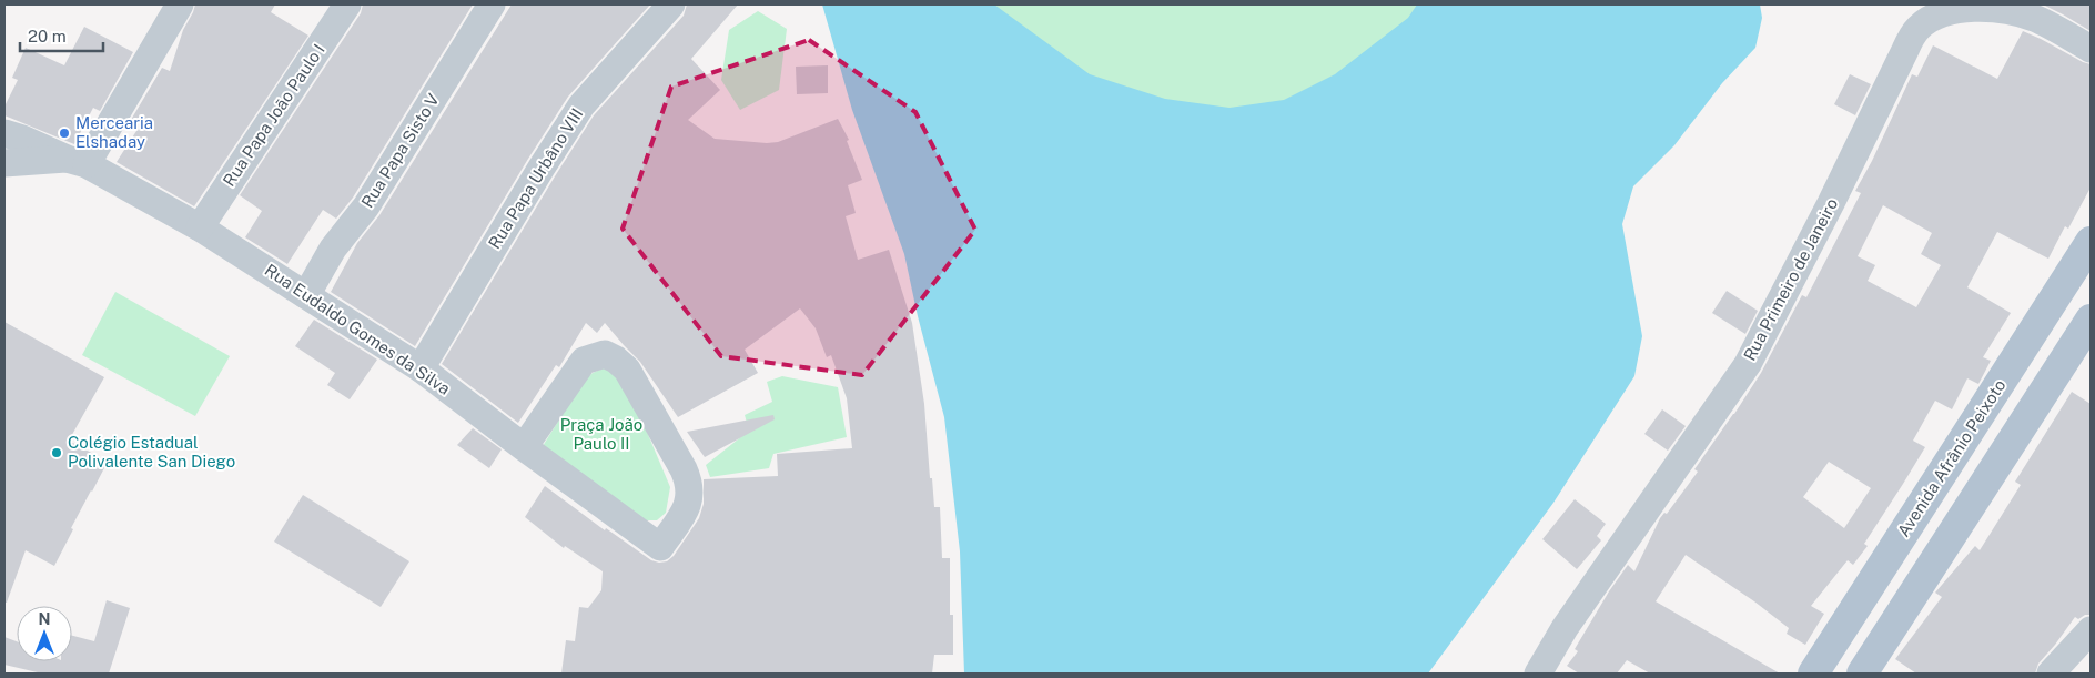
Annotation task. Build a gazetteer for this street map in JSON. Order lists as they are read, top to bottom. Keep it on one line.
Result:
{"streets":{"main road":["Avenida Afrânio Peixoto"],"street":["Rua Papa João Paulo I","Rua Papa Sisto V","Rua Papa Urbâno VIII","Rua Primeiro de Janeiro","Rua Eudaldo Gomes da Silva"]},"crossings":[["Rua Papa João Paulo I","Rua Eudaldo Gomes da Silva"],["Rua Papa Sisto V","Rua Eudaldo Gomes da Silva"],["Rua Papa Urbâno VIII","Rua Eudaldo Gomes da Silva"]],"parks":["Praça João Paulo II"],"places":["Mercearia Elshaday","Colégio Estadual Polivalente San Diego"],"scale_bar":"20 m","north":"top"}
